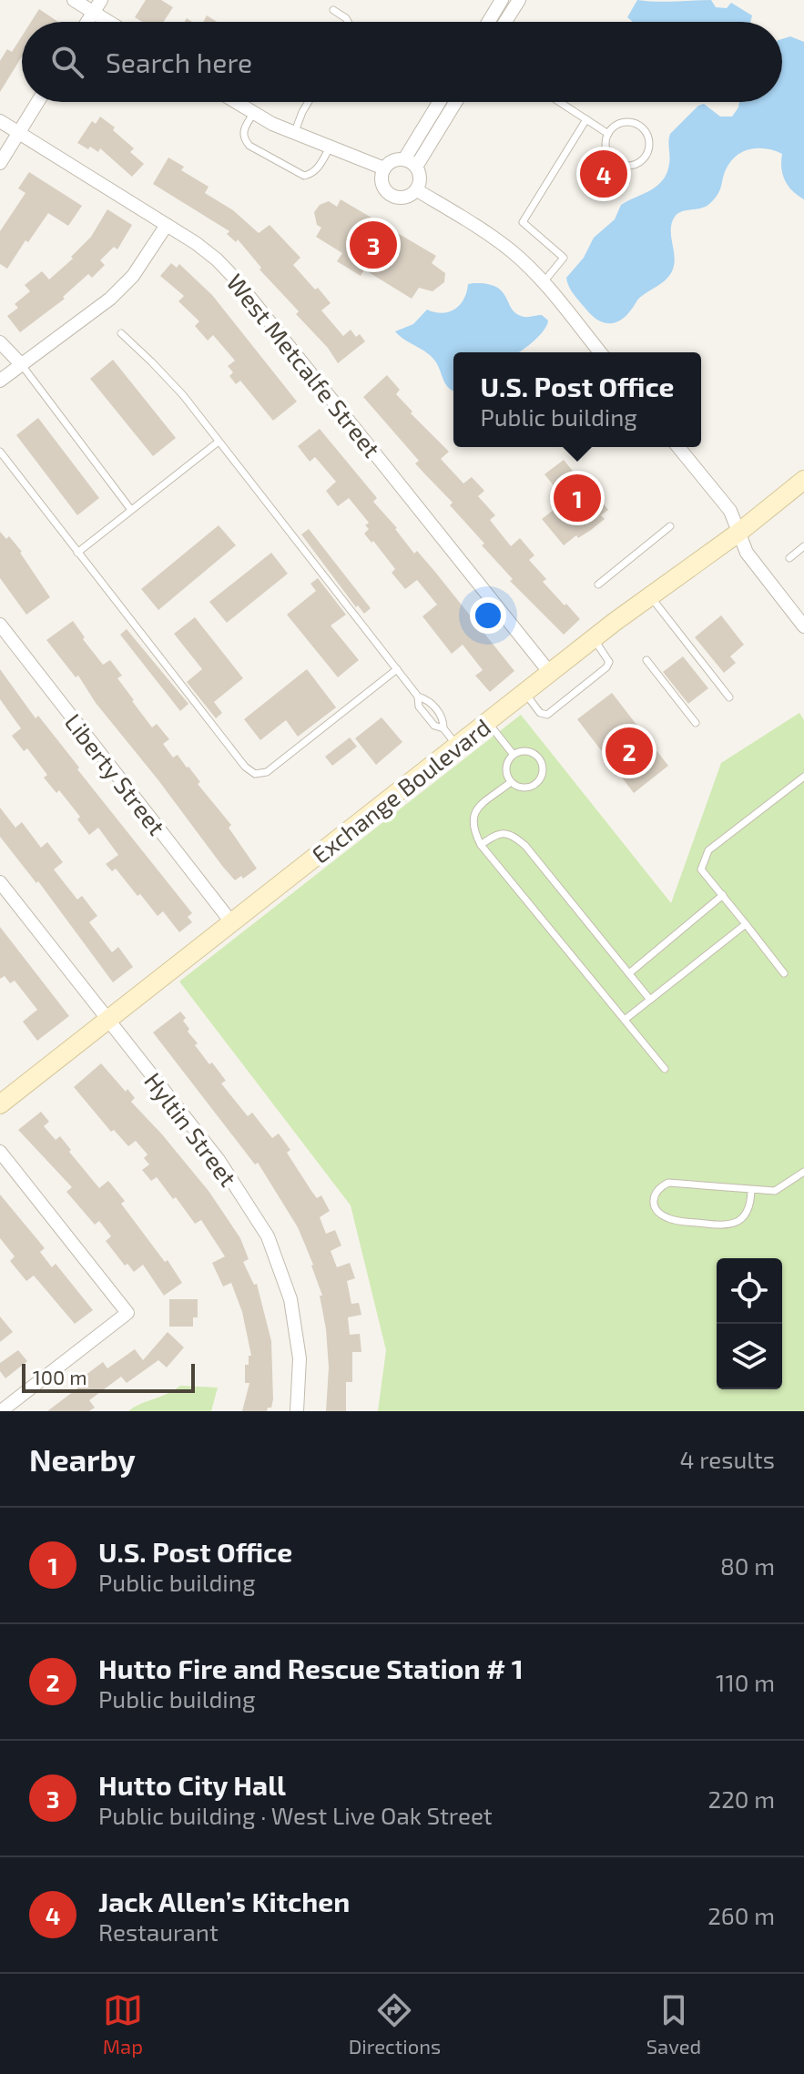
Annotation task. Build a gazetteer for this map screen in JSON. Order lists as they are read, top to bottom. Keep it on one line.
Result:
{"streets":{"street":["West Metcalfe Street","Liberty Street","Exchange Boulevard","Hyltin Street"]},"crossings":[["West Metcalfe Street","Exchange Boulevard"],["Liberty Street","Exchange Boulevard"],["Exchange Boulevard","Hyltin Street"]],"scale_bar":"100 m","page":{"search":"Search here","pins":["4","3","1","2"],"popup":["U.S. Post Office","Public building"],"scale":"100 m","heading":["Nearby","4 results"],"list":[{"mark":"1","name":"U.S. Post Office","note":"Public building","value":"80 m"},{"mark":"2","name":"Hutto Fire and Rescue Station # 1","note":"Public building","value":"110 m"},{"mark":"3","name":"Hutto City Hall","note":"Public building · West Live Oak Street","value":"220 m"},{"mark":"4","name":"Jack Allen’s Kitchen","note":"Restaurant","value":"260 m"}],"nav":["Map","Directions","Saved"]}}
